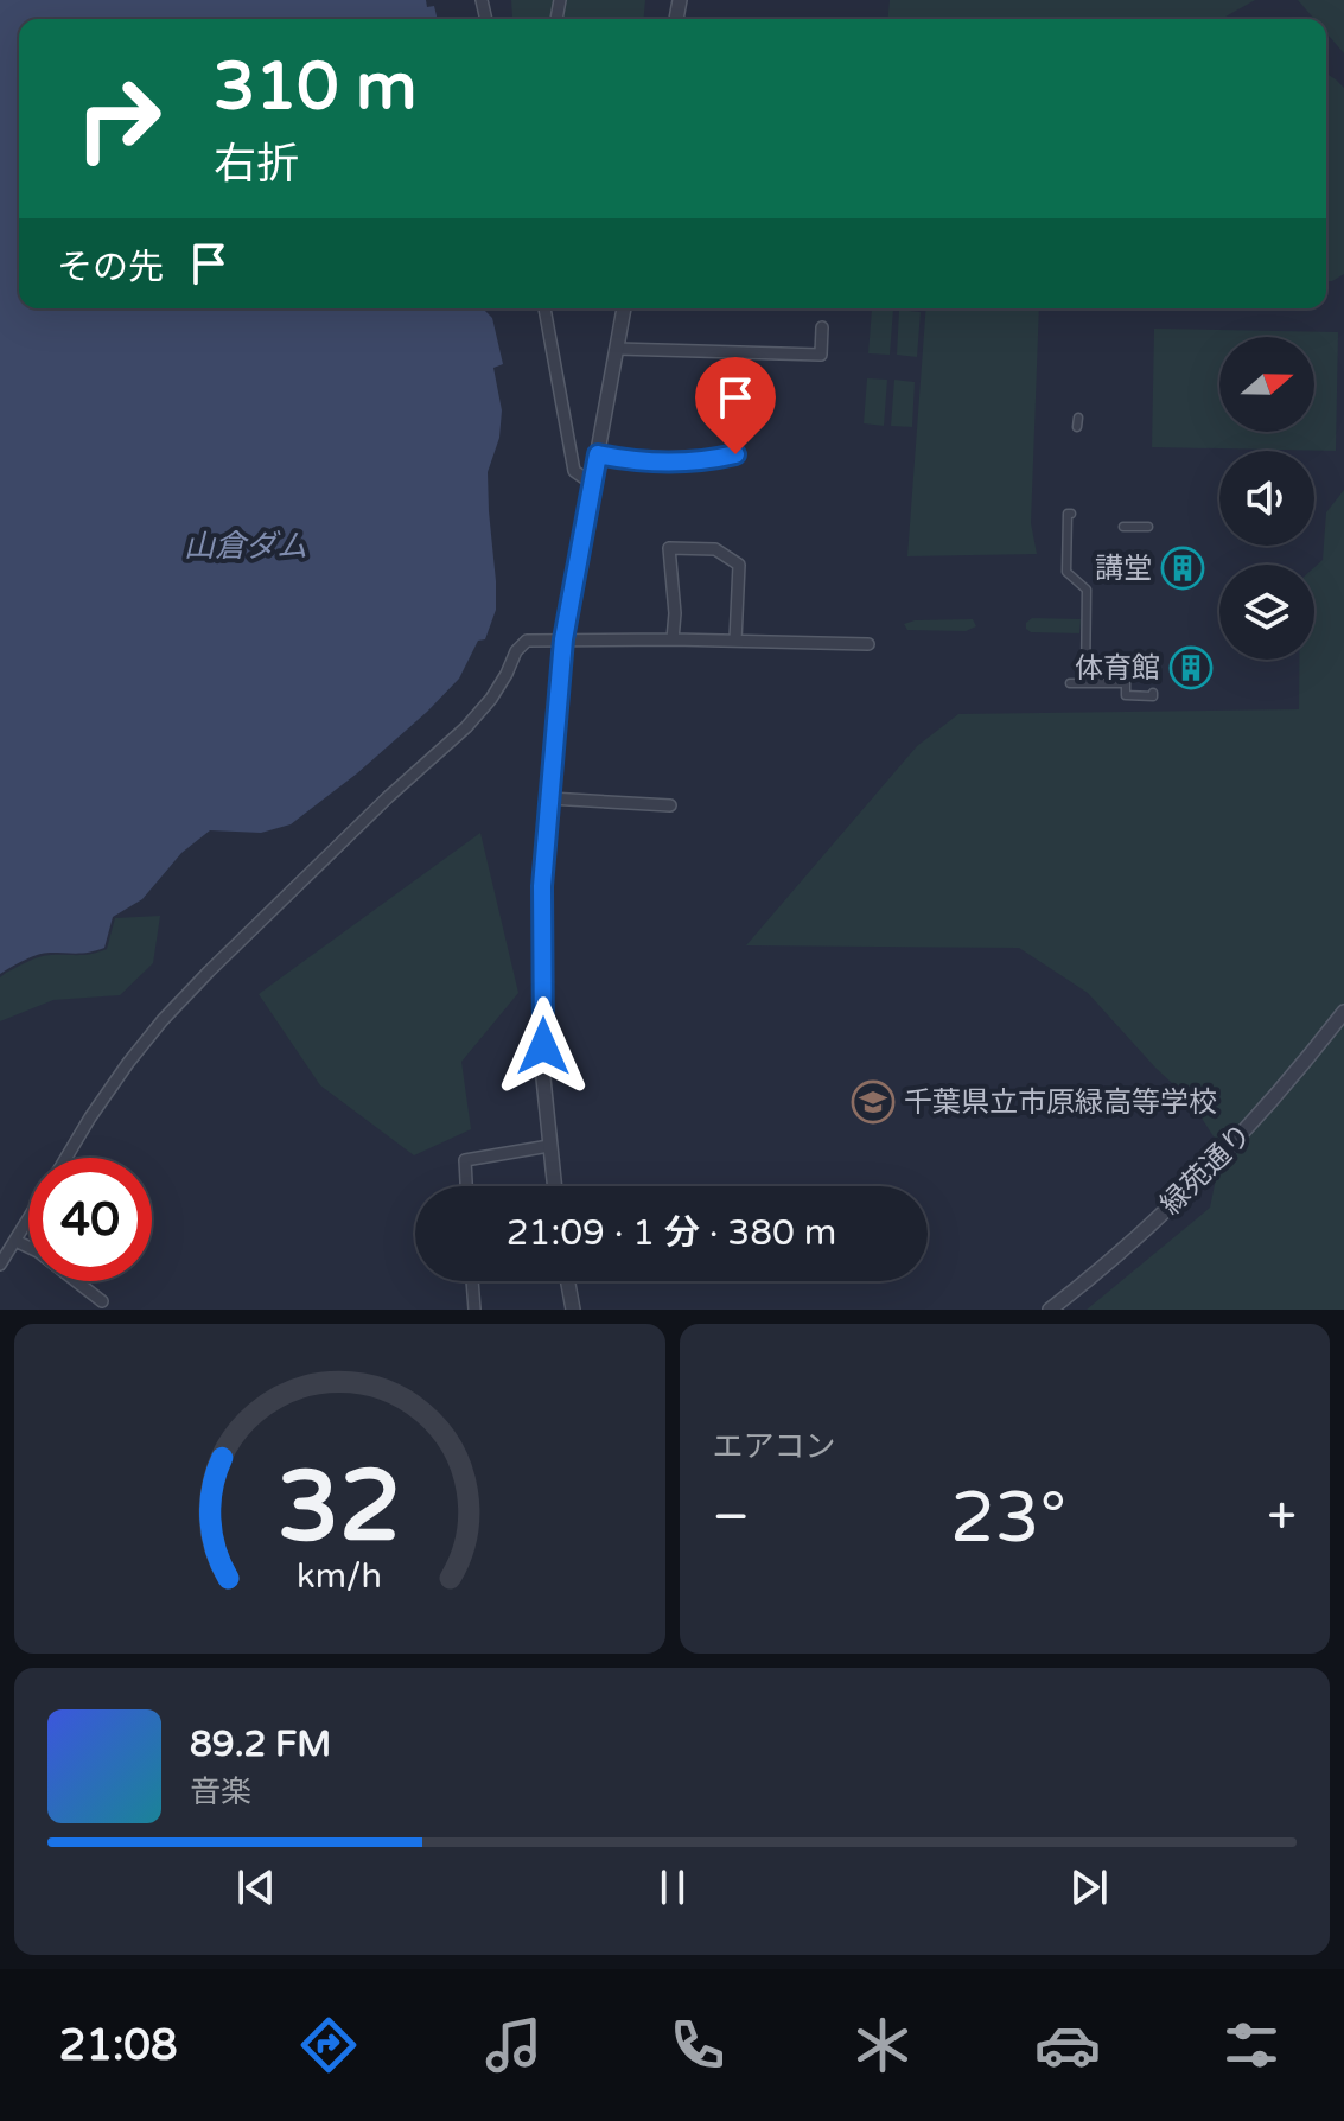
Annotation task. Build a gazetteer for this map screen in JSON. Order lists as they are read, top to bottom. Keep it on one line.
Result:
{"streets":{"street":["緑苑通り"]},"water":["山倉ダム"],"places":{"building":["講堂","体育館"],"school or university":["千葉県立市原緑高等学校"]},"north":"right","page":{"turn":["310 m","右折"],"then":"その先","limit":"40","trip":"21:09 · 1 分 · 380 m","tile":"エアコン","heat":["−","23°","+"],"song":["89.2 FM","音楽"],"tabs":"21:08","gauge":["32","km/h"]}}
